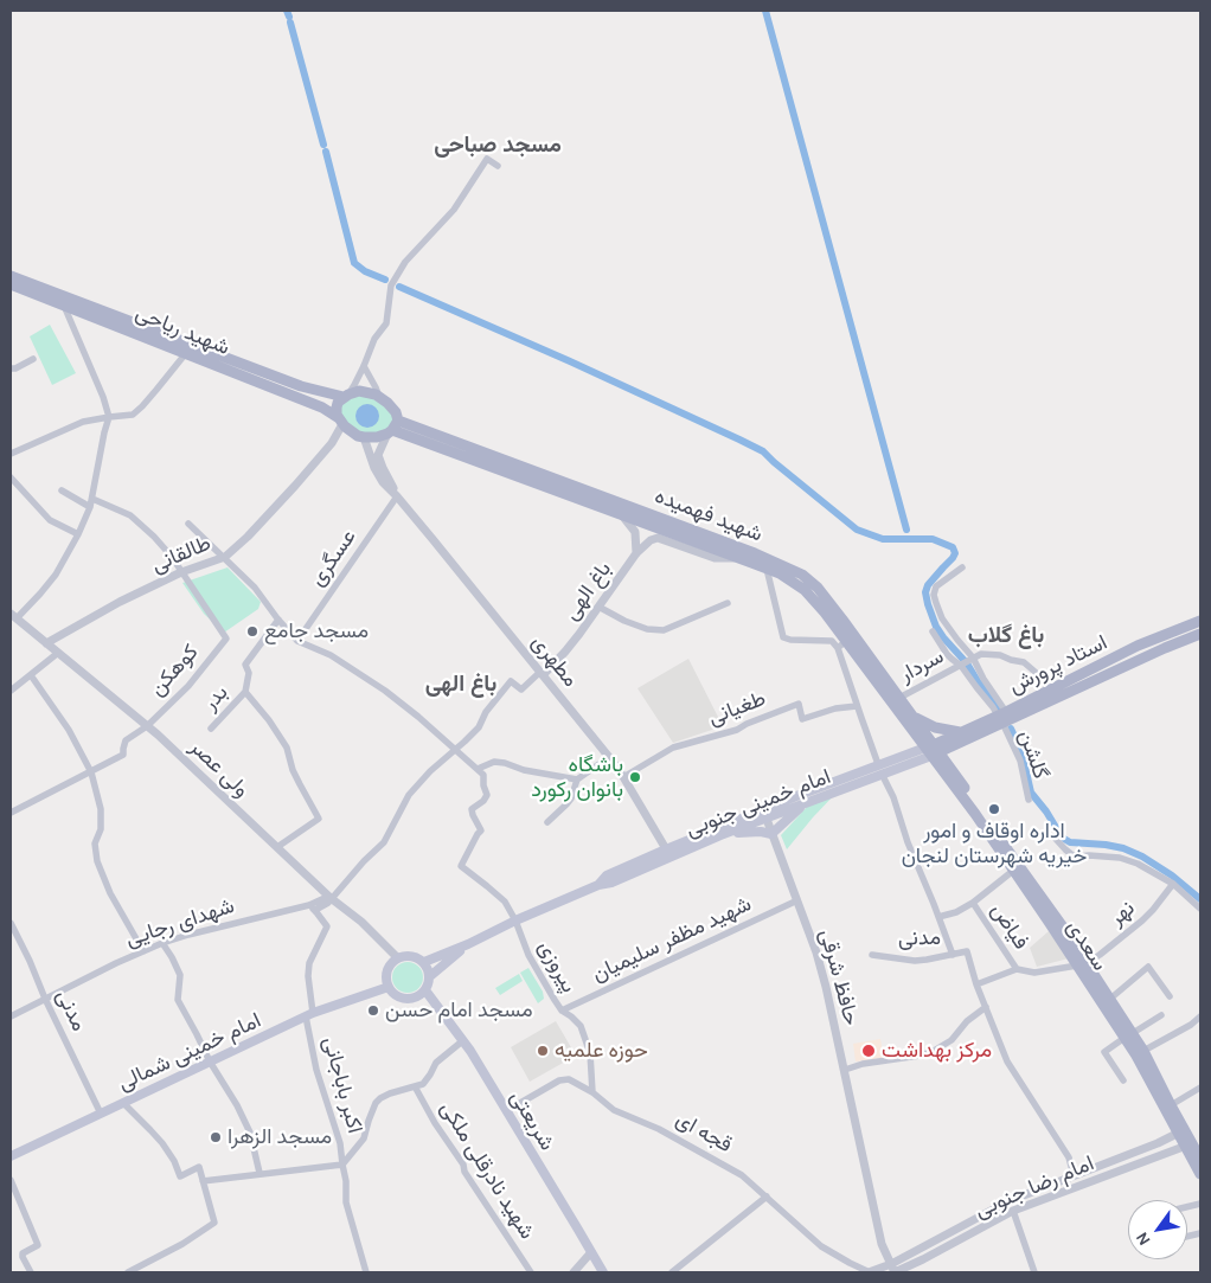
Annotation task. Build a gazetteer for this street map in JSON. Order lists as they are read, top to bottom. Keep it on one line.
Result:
{"streets":{"main road":["شهید ریاحی","شهید فهمیده","استاد پرورش","امام خمینی جنوبی","سعدی","امام خمینی شمالی","شریعتی"],"street":["طالقانی","عسگری","باغ الهی","مطهری","سردار","کوهکن","بدر","طغیانی","گلشن","ولی عصر","نهر","شهدای رجایی","فیاض","مدنی","شهید مظفر سلیمیان","پیروزی","حافظ شرقی","اکبر باباجانی","قجه ای","شهید نادرقلی ملکی","امام رضا جنوبی"]},"crossings":[["شهید ریاحی","شهید فهمیده"],["شهید فهمیده","استاد پرورش"],["شهید فهمیده","سردار"],["شهید فهمیده","امام خمینی جنوبی"],["شهید فهمیده","سعدی"],["طالقانی","کوهکن"],["طالقانی","ولی عصر"],["عسگری","مطهری"],["باغ الهی","مطهری"],["مطهری","طغیانی"],["مطهری","امام خمینی جنوبی"],["استاد پرورش","گلشن"],["استاد پرورش","امام خمینی جنوبی"],["استاد پرورش","سعدی"],["کوهکن","ولی عصر"],["ولی عصر","شهدای رجایی"],["ولی عصر","امام خمینی شمالی"],["ولی عصر","شریعتی"],["امام خمینی جنوبی","سعدی"],["امام خمینی جنوبی","پیروزی"],["امام خمینی جنوبی","حافظ شرقی"],["نهر","سعدی"],["شهدای رجایی","مدنی"],["مدنی","امام خمینی شمالی"],["شهید مظفر سلیمیان","پیروزی"],["شهید مظفر سلیمیان","حافظ شرقی"],["سعدی","امام رضا جنوبی"],["پیروزی","قجه ای"],["حافظ شرقی","امام رضا جنوبی"],["امام خمینی شمالی","اکبر باباجانی"],["امام خمینی شمالی","شریعتی"],["شریعتی","قجه ای"]],"districts":["مسجد صباحی","باغ گلاب","باغ الهی"],"places":["مسجد جامع","باشگاه بانوان رکورد","اداره اوقاف و امور خیریه شهرستان لنجان","مسجد امام حسن","حوزه علمیه","مرکز بهداشت","مسجد الزهرا"],"north":"bottom left"}
